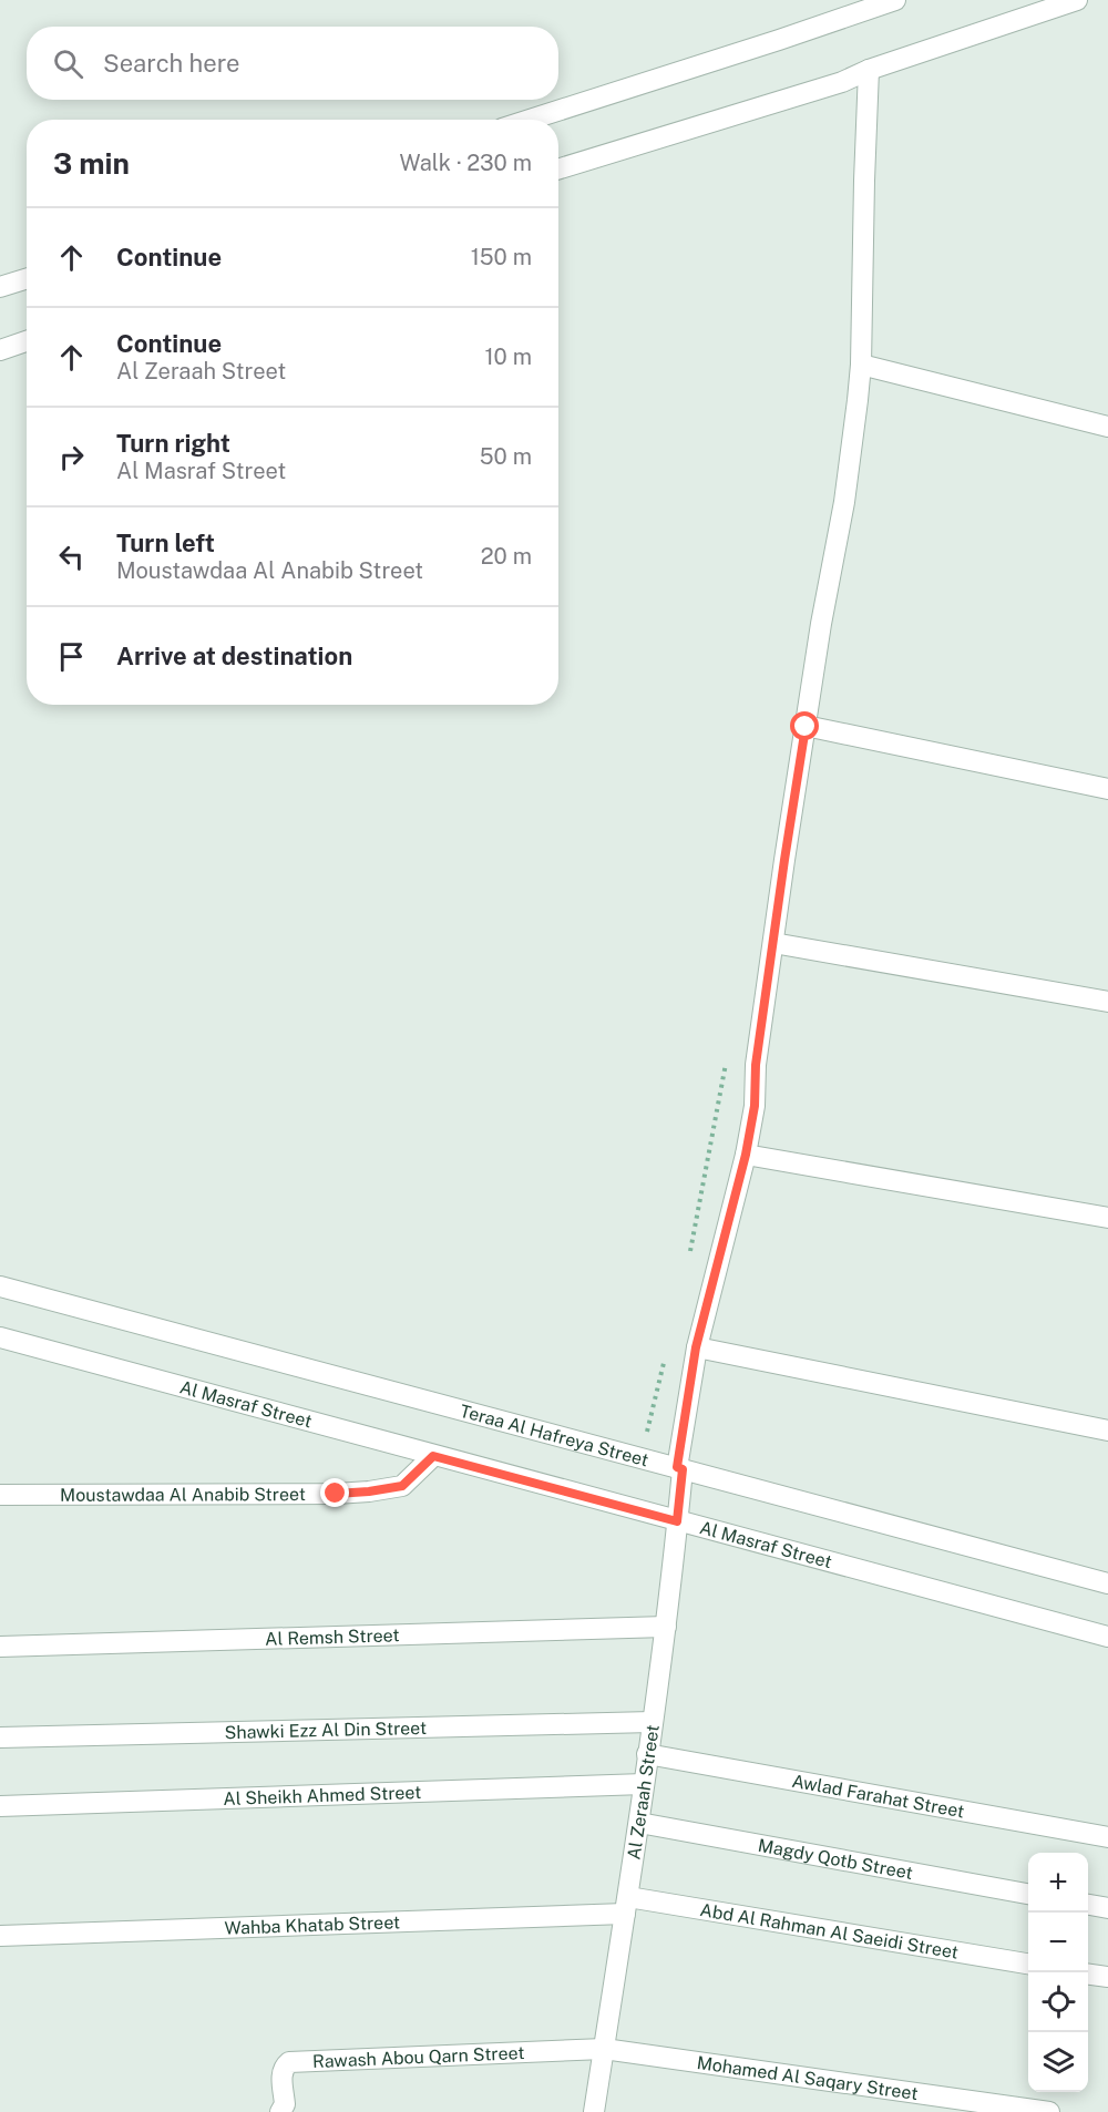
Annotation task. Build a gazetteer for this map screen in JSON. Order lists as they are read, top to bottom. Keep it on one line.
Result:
{"streets":{"street":["Al Masraf Street","Teraa Al Hafreya Street","Moustawdaa Al Anabib Street","Al Remsh Street","Shawki Ezz Al Din Street","Al Zeraah Street","Al Sheikh Ahmed Street","Awlad Farahat Street","Magdy Qotb Street","Wahba Khatab Street","Abd Al Rahman Al Saeidi Street","Rawash Abou Qarn Street","Mohamed Al Saqary Street"]},"crossings":[["Al Masraf Street","Moustawdaa Al Anabib Street"],["Al Masraf Street","Al Zeraah Street"],["Teraa Al Hafreya Street","Al Zeraah Street"],["Al Remsh Street","Al Zeraah Street"],["Shawki Ezz Al Din Street","Al Zeraah Street"],["Al Zeraah Street","Al Sheikh Ahmed Street"],["Al Zeraah Street","Awlad Farahat Street"],["Al Zeraah Street","Magdy Qotb Street"],["Al Zeraah Street","Wahba Khatab Street"],["Al Zeraah Street","Abd Al Rahman Al Saeidi Street"],["Al Zeraah Street","Rawash Abou Qarn Street"],["Al Zeraah Street","Mohamed Al Saqary Street"],["Wahba Khatab Street","Abd Al Rahman Al Saeidi Street"],["Rawash Abou Qarn Street","Mohamed Al Saqary Street"]],"page":{"search":"Search here","heading":["3 min","Walk · 230 m"],"list":[["Continue","150 m"],["Continue","Al Zeraah Street","10 m"],["Turn right","Al Masraf Street","50 m"],["Turn left","Moustawdaa Al Anabib Street","20 m"],"Arrive at destination"],"map_buttons":["+","−"]}}
